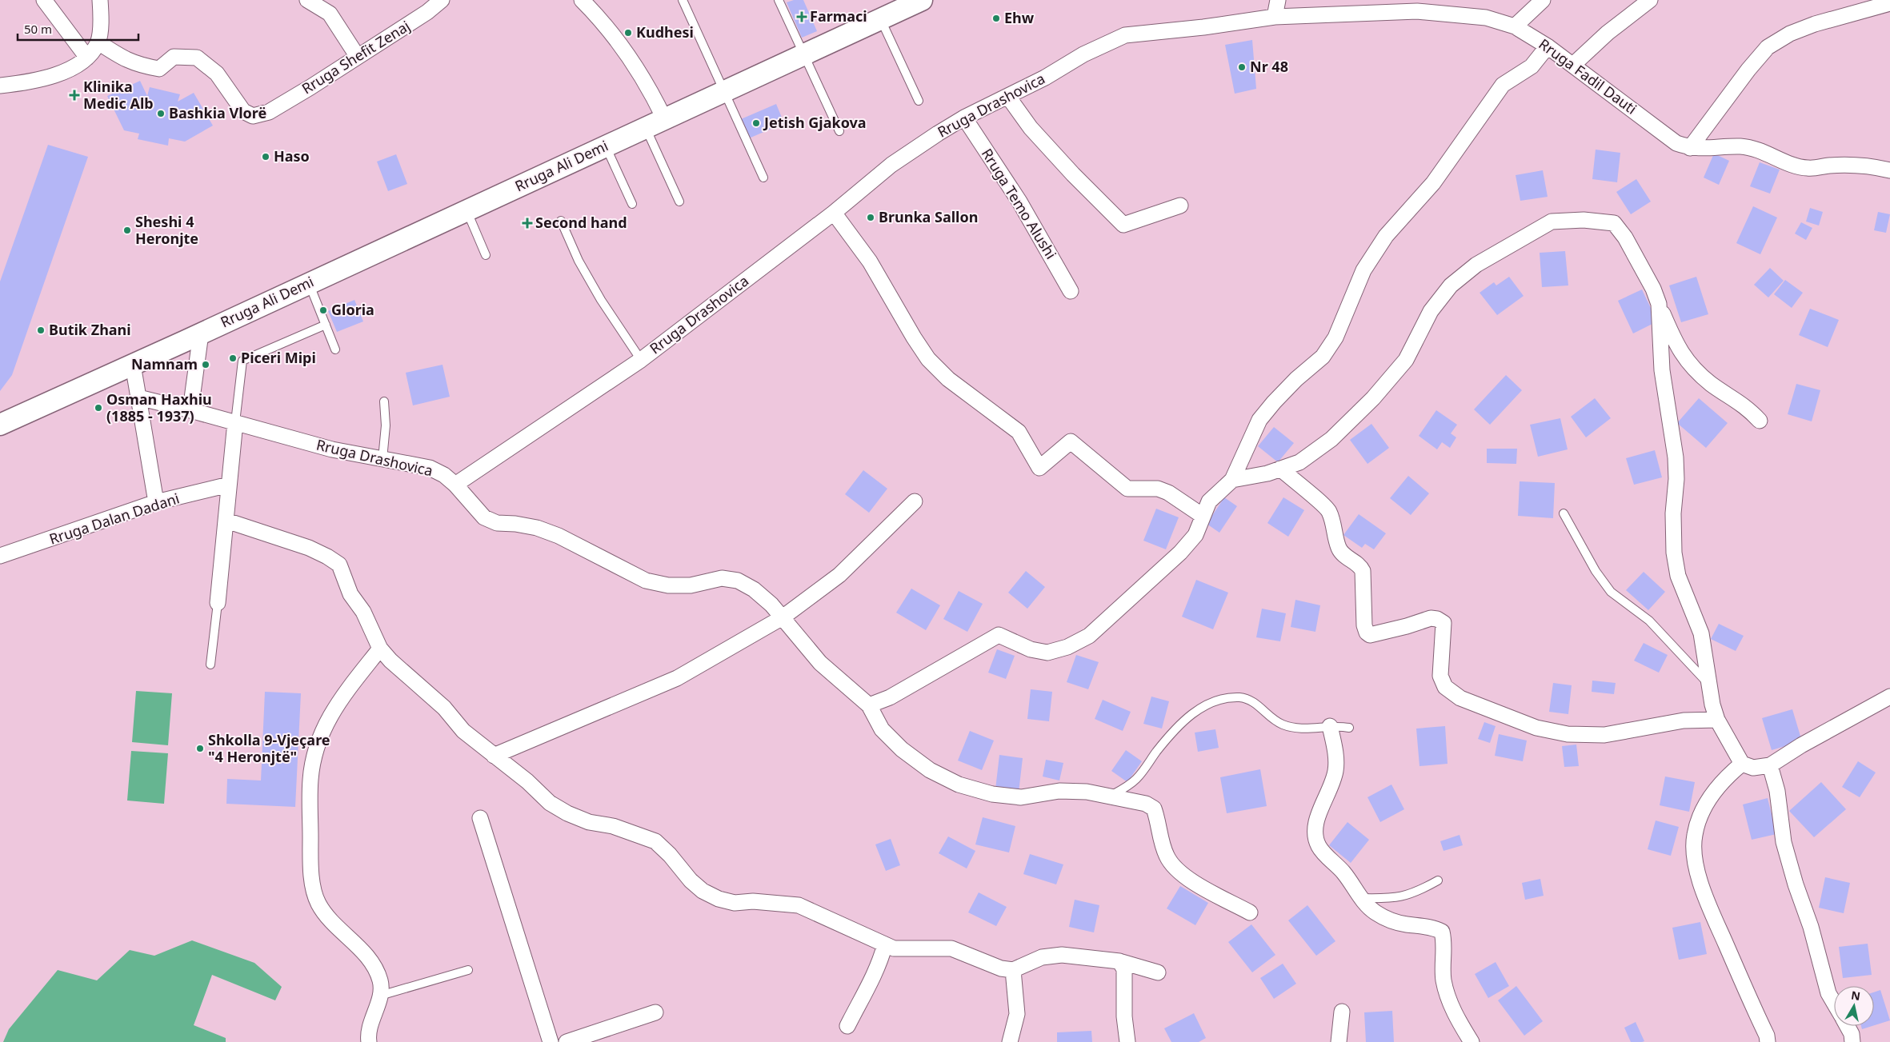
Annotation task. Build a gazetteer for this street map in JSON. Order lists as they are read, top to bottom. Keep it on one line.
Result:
{"streets":{"main road":["Rruga Ali Demi"],"street":["Rruga Shefit Zenaj","Rruga Fadil Dauti","Rruga Drashovica","Rruga Temo Alushi","Rruga Dalan Dadani"]},"crossings":[["Rruga Fadil Dauti","Rruga Drashovica"],["Rruga Drashovica","Rruga Temo Alushi"]],"places":{"health":["Farmaci","Klinika Medic Alb","Second hand"],"other":["Ehw","Kudhesi","Nr 48","Bashkia Vlorë","Jetish Gjakova","Haso","Brunka Sallon","Sheshi 4 Heronjte","Gloria","Butik Zhani","Piceri Mipi","Namnam","Osman Haxhiu (1885 - 1937)","Shkolla 9-Vjeçare \"4 Heronjtë\""]},"scale_bar":"50 m","north":"top"}
